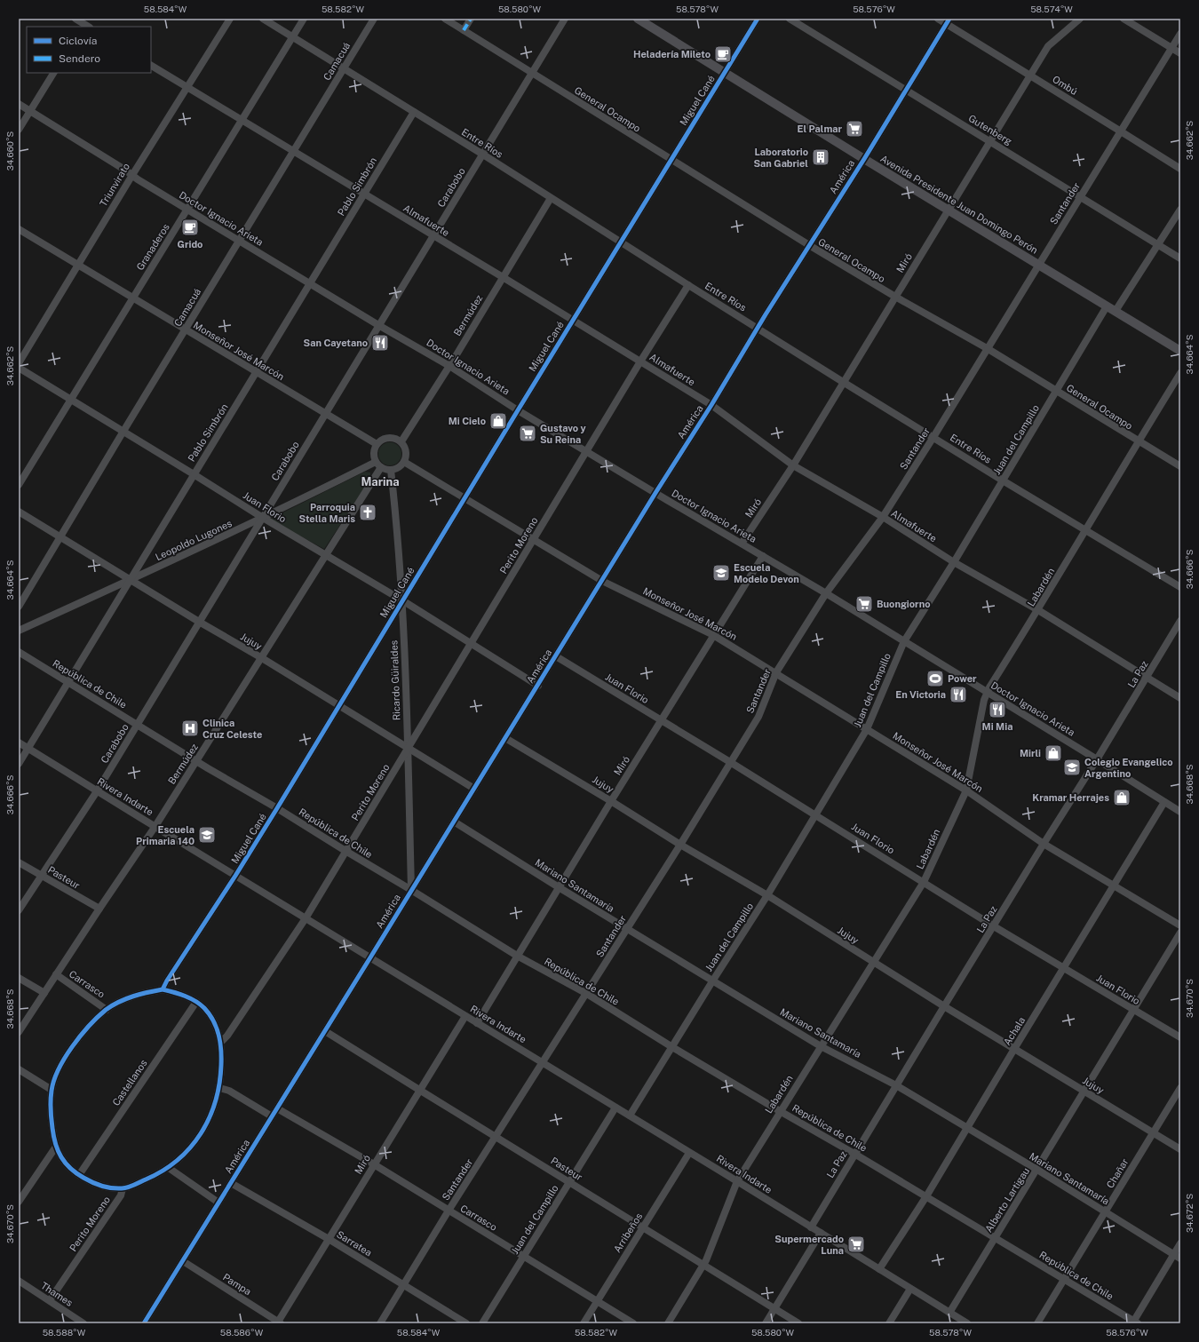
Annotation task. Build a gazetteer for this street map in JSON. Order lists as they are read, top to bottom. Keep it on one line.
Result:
{"streets":{"main road":["Avenida Presidente Juan Domingo Perón"],"street":["Camacuá","Ombú","Miguel Cané","General Ocampo","Gutenberg","Entre Ríos","América","Triunvirato","Pablo Simbrón","Carabobo","Santander","Doctor Ignacio Arieta","Almafuerte","Granaderos","Miró","Bermúdez","Monseñor José Marcón","Juan del Campillo","Juan Florio","Leopoldo Lugones","Perito Moreno","Labardén","Jujuy","La Paz","Ricardo Güiraldes","República de Chile","Rivera Indarte","Pasteur","Mariano Santamaría","Carrasco","Achala","Castellanos","Chañar","Alberto Lartigau","Arribeños","Sarratea","Pampa","Thames"]},"crossings":[["Camacuá","Entre Ríos"],["Camacuá","Doctor Ignacio Arieta"],["Camacuá","Almafuerte"],["Camacuá","Monseñor José Marcón"],["Camacuá","Juan Florio"],["Camacuá","Jujuy"],["Ombú","América"],["Ombú","Santander"],["Ombú","Miró"],["Miguel Cané","General Ocampo"],["Miguel Cané","Entre Ríos"],["Miguel Cané","Avenida Presidente Juan Domingo Perón"],["Miguel Cané","Doctor Ignacio Arieta"],["Miguel Cané","Almafuerte"],["Miguel Cané","Monseñor José Marcón"],["Miguel Cané","Juan Florio"],["Miguel Cané","Jujuy"],["Miguel Cané","Ricardo Güiraldes"],["Miguel Cané","República de Chile"],["Miguel Cané","Rivera Indarte"],["General Ocampo","América"],["General Ocampo","Carabobo"],["General Ocampo","Santander"],["General Ocampo","Miró"],["General Ocampo","Juan del Campillo"],["General Ocampo","Labardén"],["Gutenberg","América"],["Gutenberg","Santander"],["Gutenberg","Miró"],["Entre Ríos","América"],["Entre Ríos","Pablo Simbrón"],["Entre Ríos","Carabobo"],["Entre Ríos","Santander"],["Entre Ríos","Granaderos"],["Entre Ríos","Miró"],["Entre Ríos","Bermúdez"],["Entre Ríos","Juan del Campillo"],["Entre Ríos","Perito Moreno"],["Entre Ríos","Labardén"],["América","Avenida Presidente Juan Domingo Perón"],["América","Doctor Ignacio Arieta"],["América","Almafuerte"],["América","Monseñor José Marcón"],["América","Juan Florio"],["América","Jujuy"],["América","Ricardo Güiraldes"],["América","República de Chile"],["América","Rivera Indarte"],["América","Pasteur"],["América","Mariano Santamaría"],["América","Carrasco"],["América","Sarratea"],["América","Pampa"],["Triunvirato","Doctor Ignacio Arieta"],["Triunvirato","Almafuerte"],["Triunvirato","Monseñor José Marcón"],["Pablo Simbrón","Doctor Ignacio Arieta"],["Pablo Simbrón","Almafuerte"],["Pablo Simbrón","Monseñor José Marcón"],["Pablo Simbrón","Juan Florio"],["Pablo Simbrón","Leopoldo Lugones"],["Pablo Simbrón","Jujuy"],["Pablo Simbrón","República de Chile"],["Pablo Simbrón","Rivera Indarte"],["Carabobo","Doctor Ignacio Arieta"],["Carabobo","Almafuerte"],["Carabobo","Monseñor José Marcón"],["Carabobo","Juan Florio"],["Carabobo","Leopoldo Lugones"],["Carabobo","Jujuy"],["Carabobo","República de Chile"],["Carabobo","Rivera Indarte"],["Carabobo","Pasteur"],["Santander","Avenida Presidente Juan Domingo Perón"],["Santander","Doctor Ignacio Arieta"],["Santander","Almafuerte"],["Santander","Monseñor José Marcón"],["Santander","Juan Florio"],["Santander","Jujuy"],["Santander","República de Chile"],["Santander","Rivera Indarte"],["Santander","Pasteur"],["Santander","Mariano Santamaría"],["Santander","Carrasco"],["Santander","Sarratea"],["Avenida Presidente Juan Domingo Perón","Miró"],["Avenida Presidente Juan Domingo Perón","Juan del Campillo"],["Doctor Ignacio Arieta","Granaderos"],["Doctor Ignacio Arieta","Miró"],["Doctor Ignacio Arieta","Bermúdez"],["Doctor Ignacio Arieta","Juan del Campillo"],["Doctor Ignacio Arieta","Perito Moreno"],["Doctor Ignacio Arieta","Labardén"],["Doctor Ignacio Arieta","La Paz"],["Doctor Ignacio Arieta","Achala"],["Almafuerte","Granaderos"],["Almafuerte","Miró"],["Almafuerte","Bermúdez"],["Almafuerte","Juan del Campillo"],["Almafuerte","Perito Moreno"],["Almafuerte","Labardén"],["Almafuerte","La Paz"],["Granaderos","Monseñor José Marcón"],["Granaderos","Juan Florio"],["Miró","Monseñor José Marcón"],["Miró","Juan Florio"],["Miró","Jujuy"],["Miró","República de Chile"],["Miró","Rivera Indarte"],["Miró","Pasteur"],["Miró","Mariano Santamaría"],["Miró","Carrasco"],["Miró","Sarratea"],["Miró","Pampa"],["Bermúdez","Monseñor José Marcón"],["Bermúdez","Juan Florio"],["Bermúdez","Leopoldo Lugones"],["Bermúdez","Jujuy"],["Bermúdez","Ricardo Güiraldes"],["Bermúdez","República de Chile"],["Bermúdez","Rivera Indarte"],["Bermúdez","Pasteur"],["Bermúdez","Carrasco"],["Monseñor José Marcón","Juan del Campillo"],["Monseñor José Marcón","Leopoldo Lugones"],["Monseñor José Marcón","Perito Moreno"],["Monseñor José Marcón","Labardén"],["Monseñor José Marcón","La Paz"],["Monseñor José Marcón","Ricardo Güiraldes"],["Monseñor José Marcón","Achala"],["Juan del Campillo","Juan Florio"],["Juan del Campillo","Jujuy"],["Juan del Campillo","República de Chile"],["Juan del Campillo","Rivera Indarte"],["Juan del Campillo","Pasteur"],["Juan del Campillo","Mariano Santamaría"],["Juan del Campillo","Carrasco"],["Juan Florio","Leopoldo Lugones"],["Juan Florio","Perito Moreno"],["Juan Florio","Labardén"],["Juan Florio","La Paz"],["Juan Florio","Ricardo Güiraldes"],["Juan Florio","Achala"],["Juan Florio","Alberto Lartigau"],["Leopoldo Lugones","Jujuy"],["Leopoldo Lugones","Ricardo Güiraldes"],["Perito Moreno","Jujuy"],["Perito Moreno","Ricardo Güiraldes"],["Perito Moreno","República de Chile"],["Perito Moreno","Rivera Indarte"],["Perito Moreno","Thames"],["Labardén","Jujuy"],["Labardén","República de Chile"],["Labardén","Rivera Indarte"],["Labardén","Pasteur"],["Labardén","Mariano Santamaría"],["Jujuy","La Paz"],["Jujuy","Ricardo Güiraldes"],["Jujuy","Achala"],["Jujuy","Chañar"],["Jujuy","Alberto Lartigau"],["La Paz","República de Chile"],["La Paz","Rivera Indarte"],["La Paz","Mariano Santamaría"],["Ricardo Güiraldes","República de Chile"],["República de Chile","Achala"],["República de Chile","Chañar"],["República de Chile","Alberto Lartigau"],["Rivera Indarte","Achala"],["Rivera Indarte","Alberto Lartigau"],["Rivera Indarte","Arribeños"],["Pasteur","Arribeños"],["Mariano Santamaría","Achala"],["Mariano Santamaría","Chañar"],["Mariano Santamaría","Alberto Lartigau"],["Carrasco","Arribeños"]],"districts":["Marina"],"places":{"cafe":["Heladería Mileto","Grido"],"supermarket":["El Palmar","Gustavo y Su Reina","Buongiorno","Supermercado Luna"],"building":["Laboratorio San Gabriel"],"restaurant":["San Cayetano","En Victoria","Mi Mia"],"shop":["Mi Cielo","Mirli","Kramar Herrajes"],"church":["Parroquia Stella Maris"],"school or university":["Escuela Modelo Devon","Colegio Evangelico Argentino","Escuela Primaria 140"],"sports":["Power"],"hospital":["Clinica Cruz Celeste"]},"legend":["Ciclovía","Sendero"],"coordinates":["58.584°W","58.582°W","58.580°W","58.578°W","58.576°W","58.574°W","34.662°S","34.660°S","34.664°S","34.666°S","34.668°S","34.670°S","34.672°S","58.588°W","58.586°W"]}
